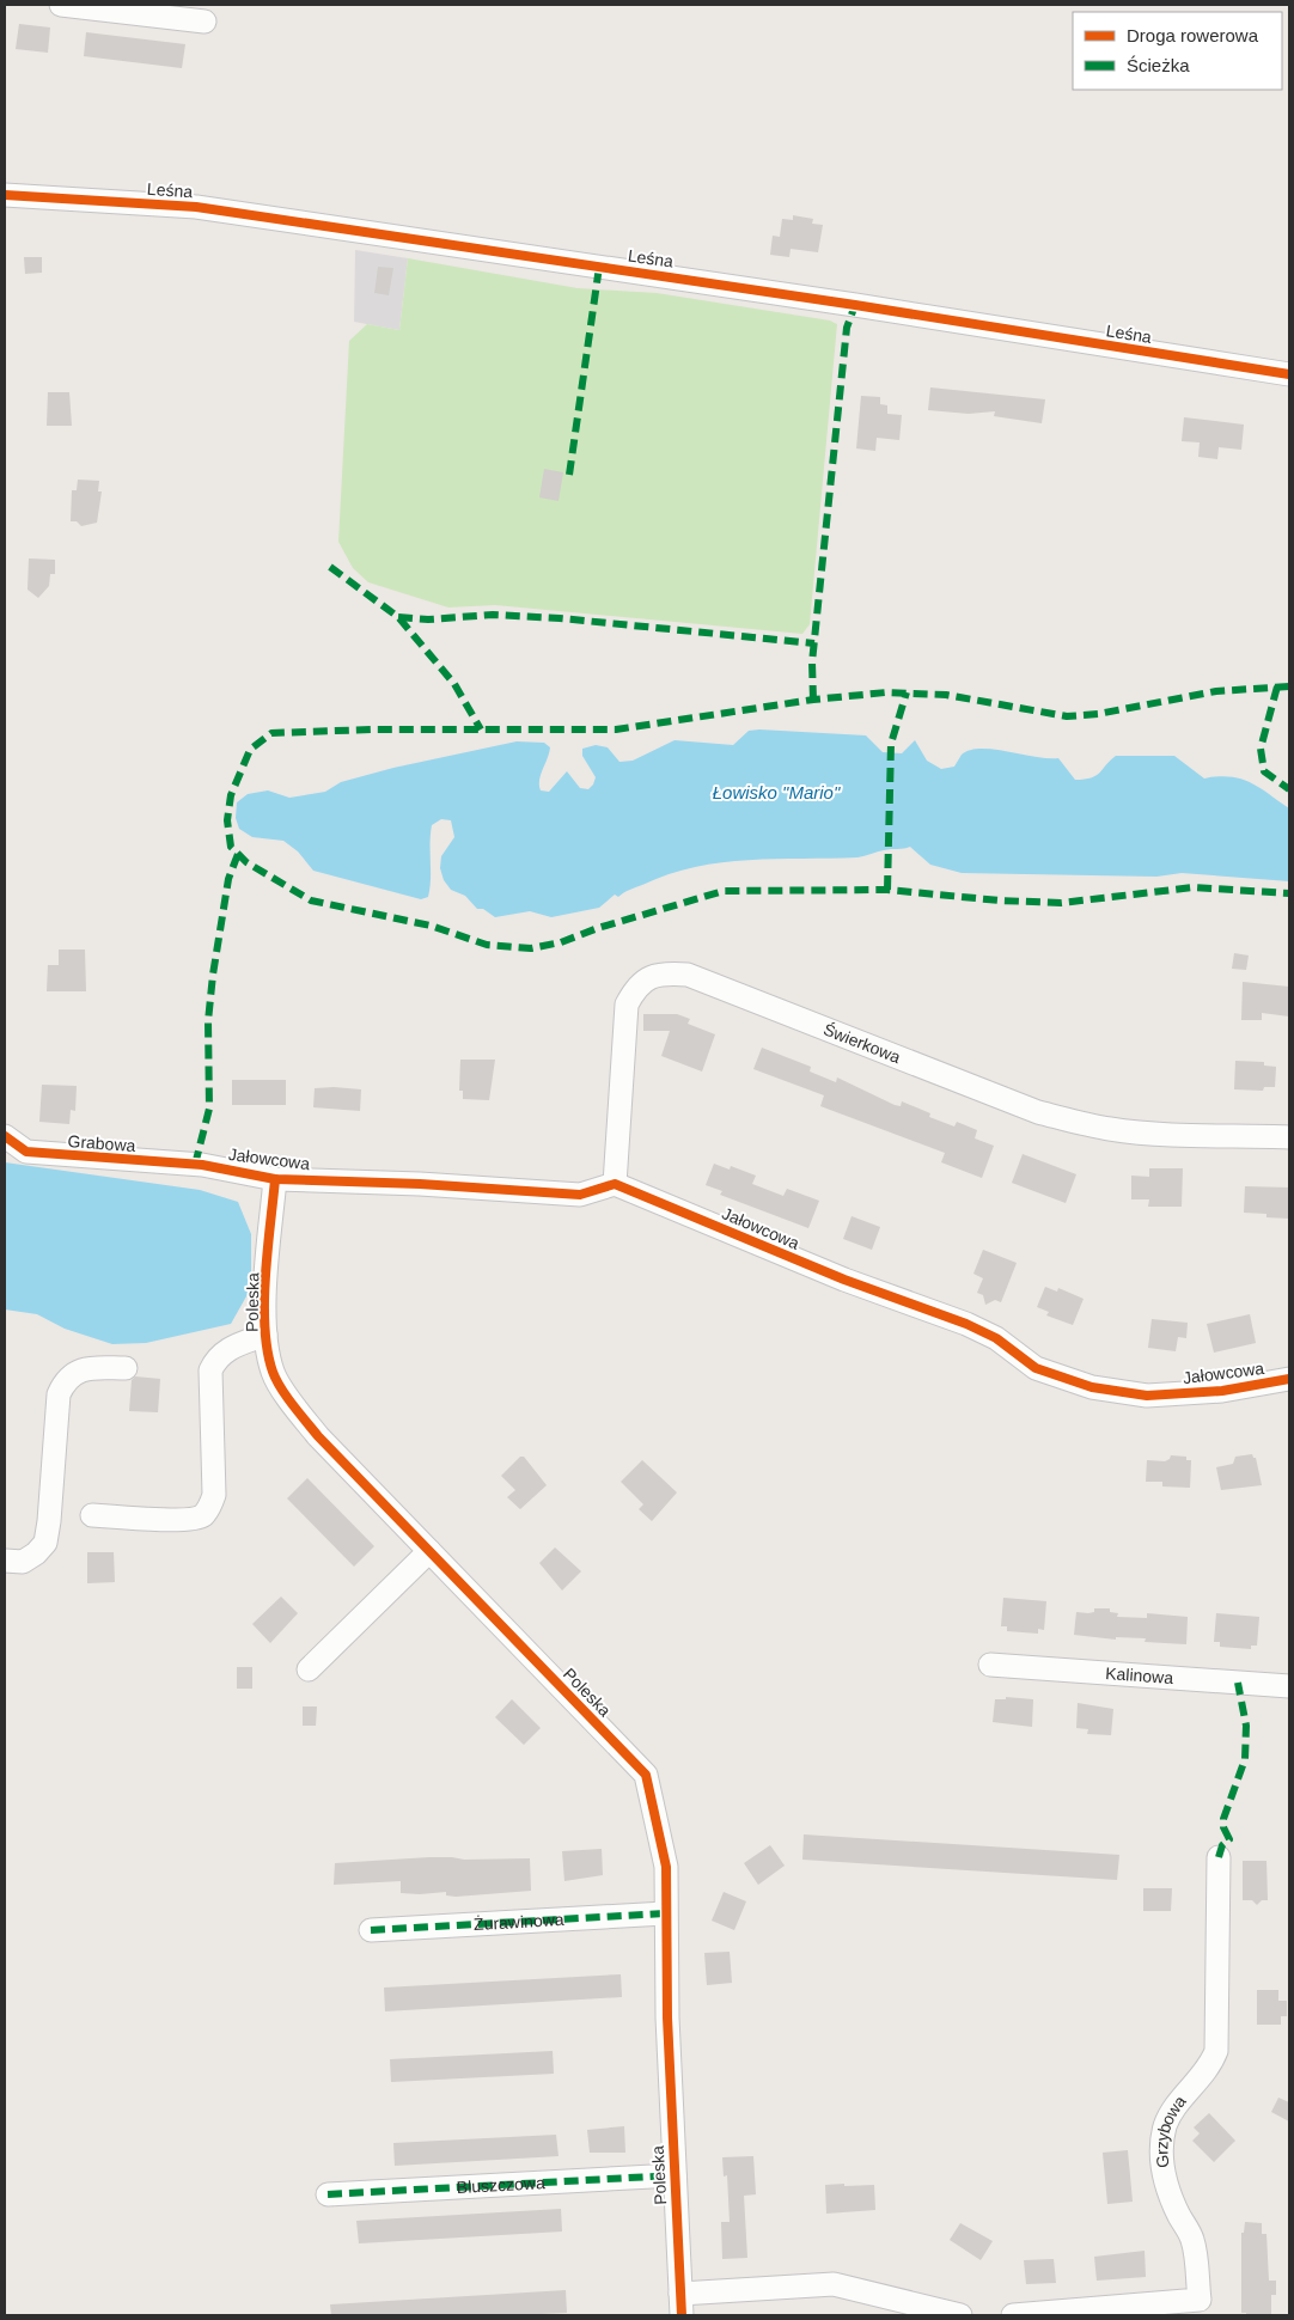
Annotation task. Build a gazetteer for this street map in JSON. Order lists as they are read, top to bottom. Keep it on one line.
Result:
{"streets":{"street":["Leśna","Świerkowa","Grabowa","Jałowcowa","Poleska","Kalinowa","Żurawinowa","Grzybowa","Bluszczowa"]},"crossings":[["Świerkowa","Jałowcowa"],["Grabowa","Jałowcowa"],["Jałowcowa","Poleska"],["Poleska","Żurawinowa"],["Poleska","Bluszczowa"]],"water":["Łowisko \"Mario\""],"legend":["Droga rowerowa","Ścieżka"]}
